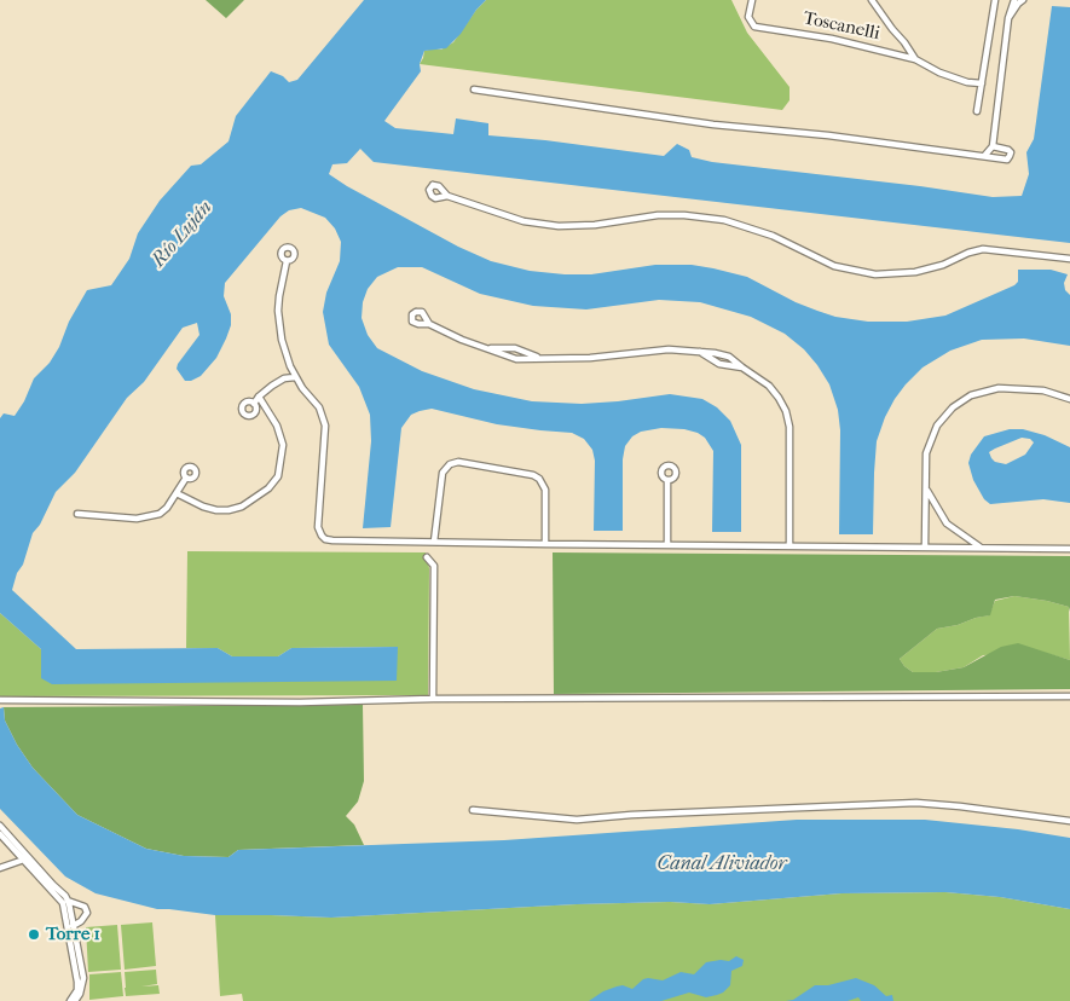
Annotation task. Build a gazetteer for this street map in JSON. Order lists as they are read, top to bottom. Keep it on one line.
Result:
{"streets":{"street":["Toscanelli"]},"water":["Río Luján","Canal Aliviador"],"places":["Torre 1"]}
